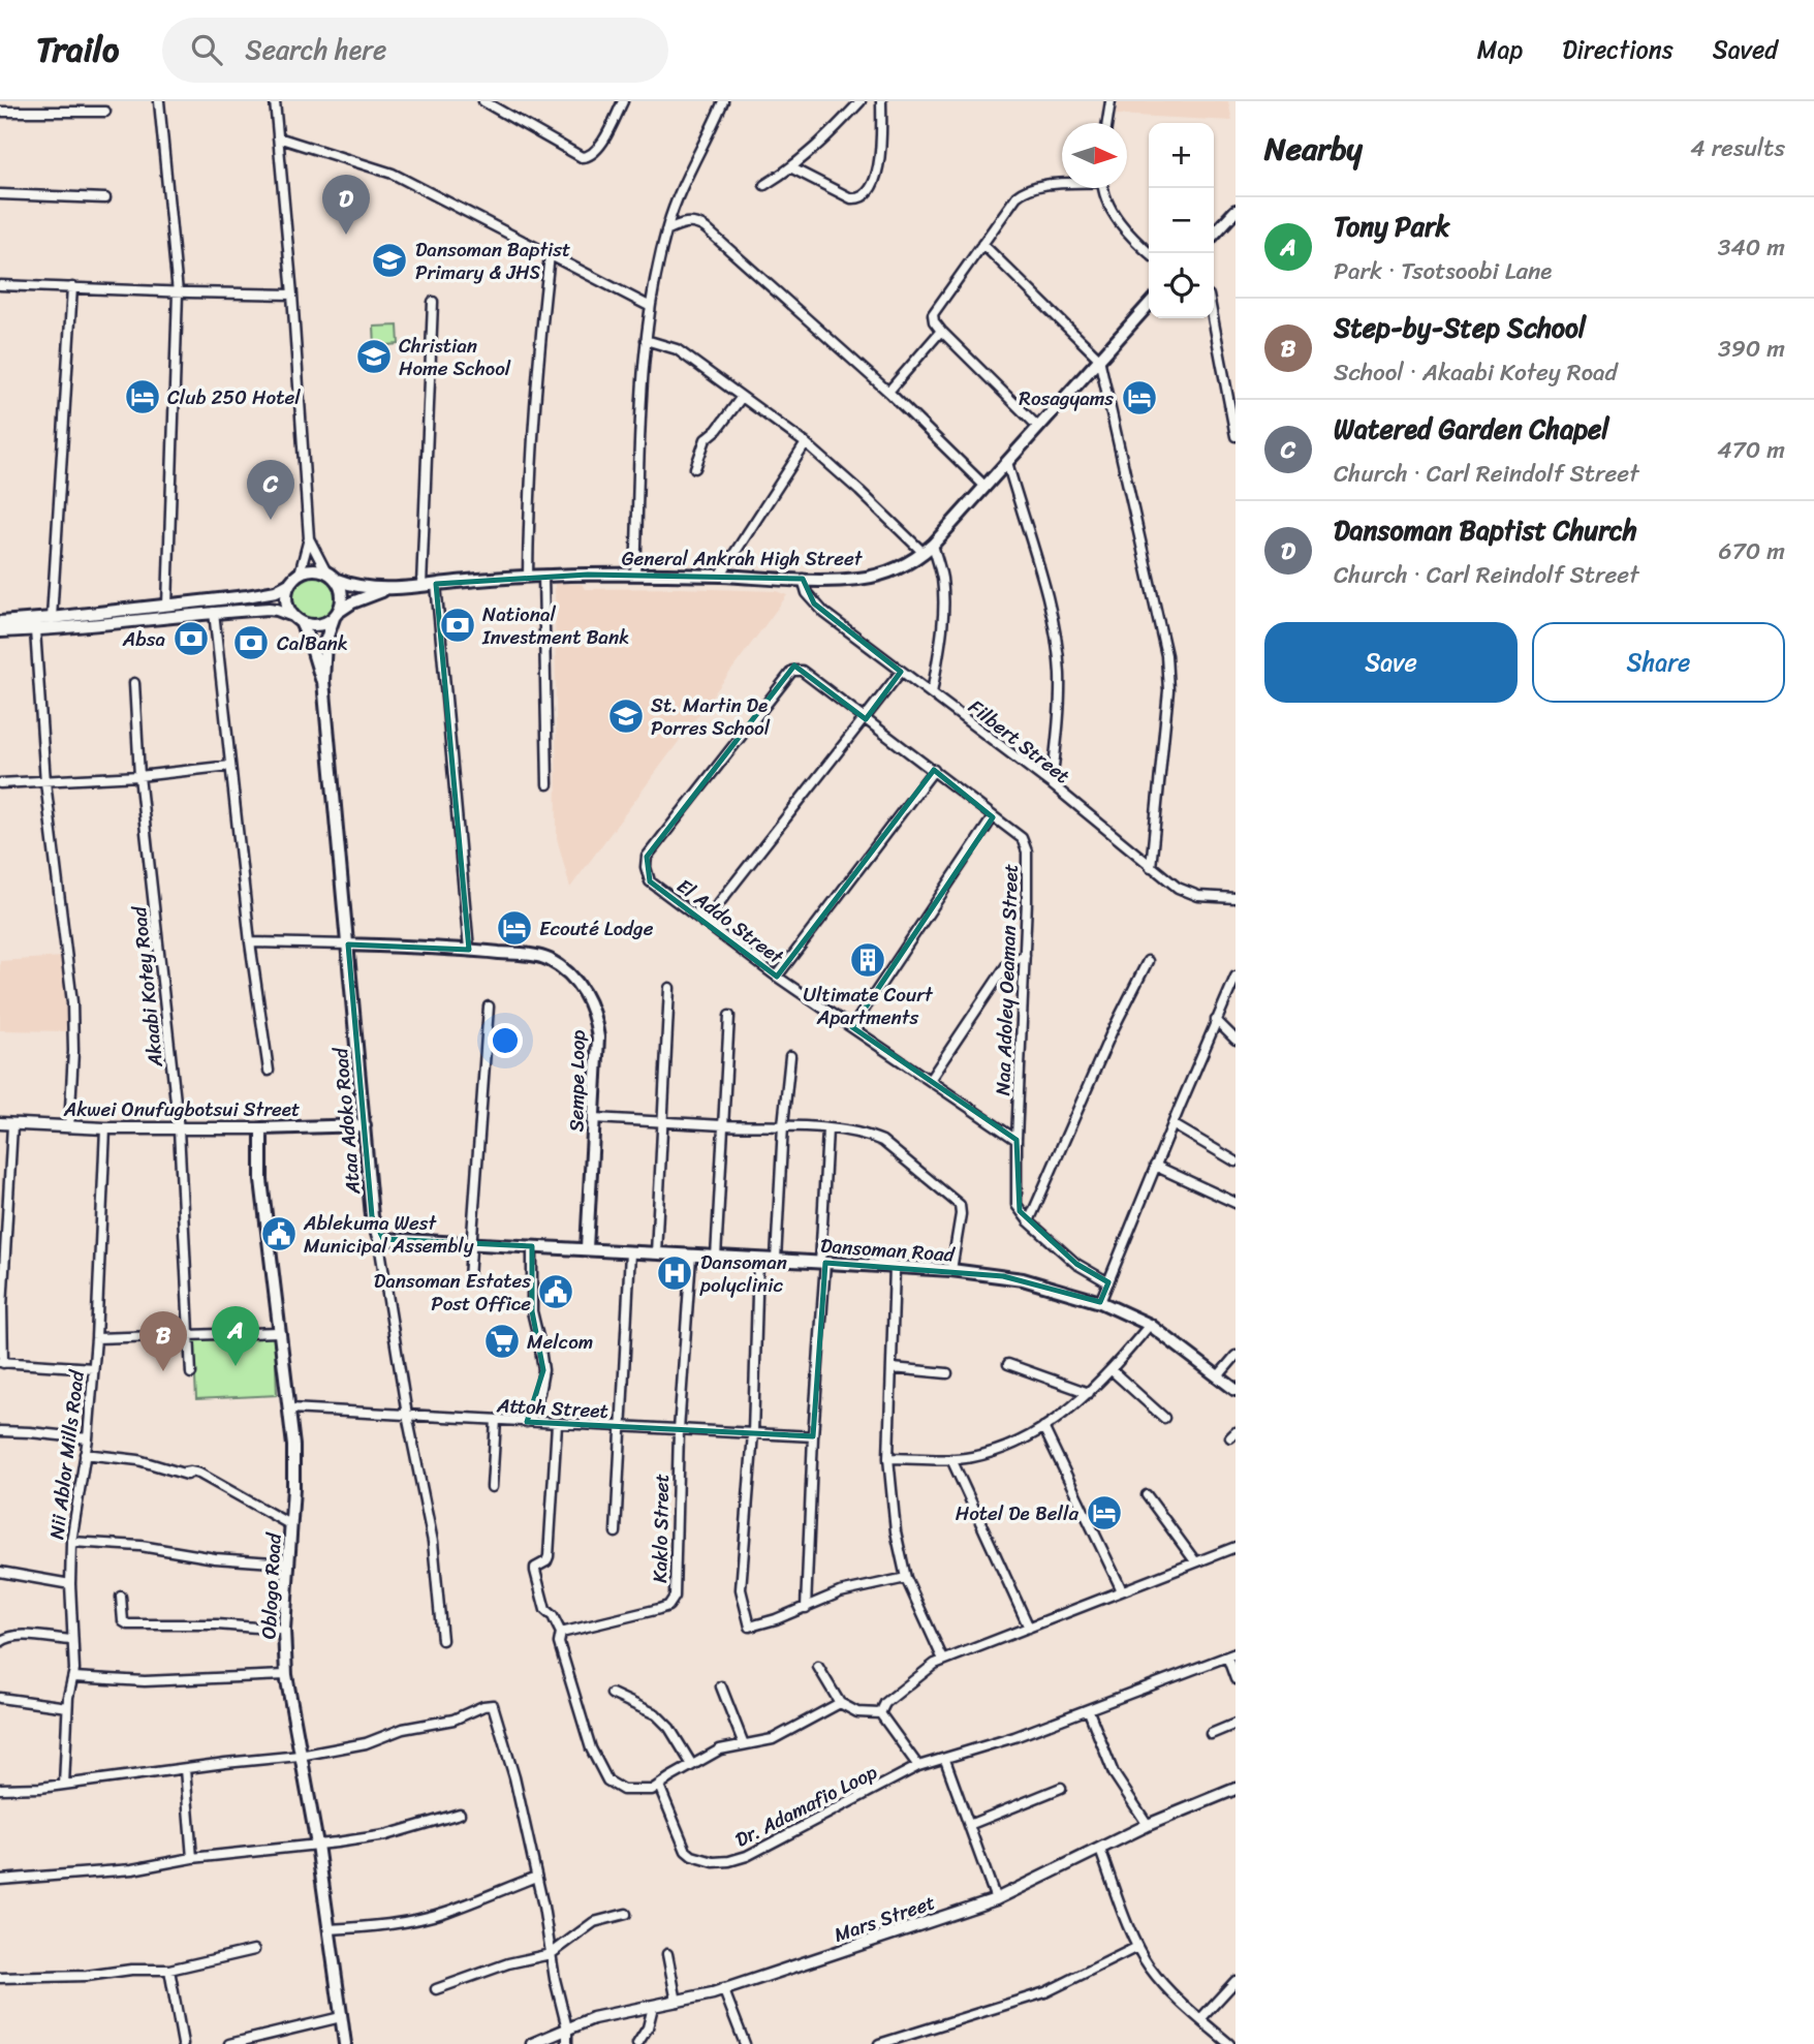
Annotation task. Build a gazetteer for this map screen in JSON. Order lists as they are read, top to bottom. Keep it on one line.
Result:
{"streets":{"main road":["General Ankrah High Street","Sempe Loop","Akwei Onufugbotsui Street","Ataa Adoko Road","Dansoman Road","Oblogo Road"],"street":["Filbert Street","El Addo Street","Naa Adoley Oeaman Street","Akaabi Kotey Road","Attoh Street","Nii Ablor Mills Road","Kaklo Street","Dr. Adamafio Loop","Mars Street"]},"crossings":[["General Ankrah High Street","Filbert Street"],["General Ankrah High Street","Ataa Adoko Road"],["El Addo Street","Naa Adoley Oeaman Street"],["Akaabi Kotey Road","Akwei Onufugbotsui Street"],["Sempe Loop","Ataa Adoko Road"],["Sempe Loop","Dansoman Road"],["Akwei Onufugbotsui Street","Ataa Adoko Road"],["Akwei Onufugbotsui Street","Nii Ablor Mills Road"],["Akwei Onufugbotsui Street","Oblogo Road"],["Ataa Adoko Road","Dansoman Road"],["Ataa Adoko Road","Attoh Street"],["Dansoman Road","Kaklo Street"],["Attoh Street","Kaklo Street"],["Attoh Street","Oblogo Road"]],"places":{"school or university":["Dansoman Baptist Primary & JHS","Christian Home School","St. Martin De Porres School"],"hotel":["Club 250 Hotel","Rosagyams","Ecouté Lodge","Hotel De Bella"],"bank":["National Investment Bank","Absa","CalBank"],"building":["Ultimate Court Apartments"],"public building":["Ablekuma West Municipal Assembly","Dansoman Estates Post Office"],"hospital":["Dansoman polyclinic"],"supermarket":["Melcom"]},"north":"right","page":{"header":"Trailo","search":"Search here","nav":["Map","Directions","Saved"],"heading":["Nearby","4 results"],"map_buttons":["+","−"],"pins":["D","C","A","B"],"list":[{"mark":"A","name":"Tony Park","note":"Park · Tsotsoobi Lane","value":"340 m"},{"mark":"B","name":"Step-by-Step School","note":"School · Akaabi Kotey Road","value":"390 m"},{"mark":"C","name":"Watered Garden Chapel","note":"Church · Carl Reindolf Street","value":"470 m"},{"mark":"D","name":"Dansoman Baptist Church","note":"Church · Carl Reindolf Street","value":"670 m"}],"buttons":["Save","Share"]}}
